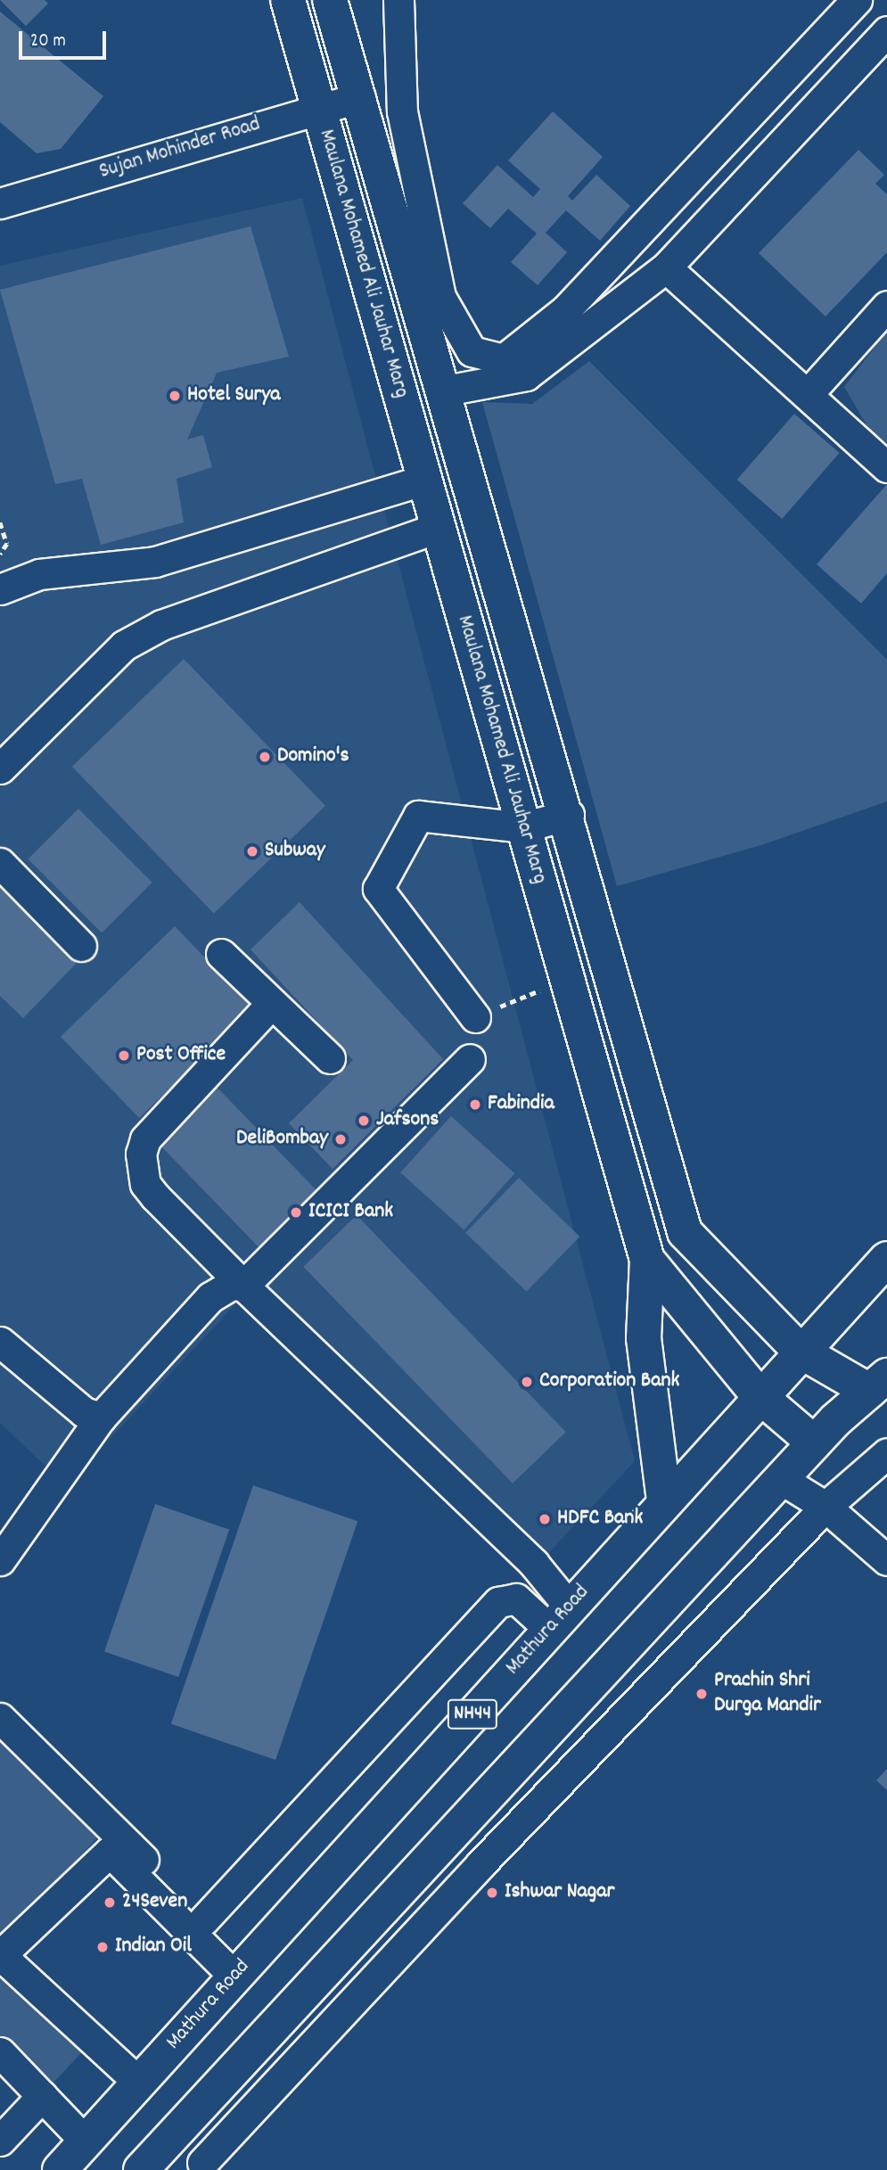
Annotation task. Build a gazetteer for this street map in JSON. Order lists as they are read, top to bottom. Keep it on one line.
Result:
{"streets":{"main road":["Maulana Mohamed Ali Jauhar Marg","Mathura Road","NH44"],"street":["Sujan Mohinder Road"]},"crossings":[["Sujan Mohinder Road","Maulana Mohamed Ali Jauhar Marg"],["Maulana Mohamed Ali Jauhar Marg","Mathura Road"]],"places":["Hotel Surya","Domino's","Subway","Post Office","Fabindia","Jafsons","DeliBombay","ICICI Bank","Corporation Bank","HDFC Bank","Prachin Shri Durga Mandir","Ishwar Nagar","24Seven","Indian Oil"],"scale_bar":"20 m"}
